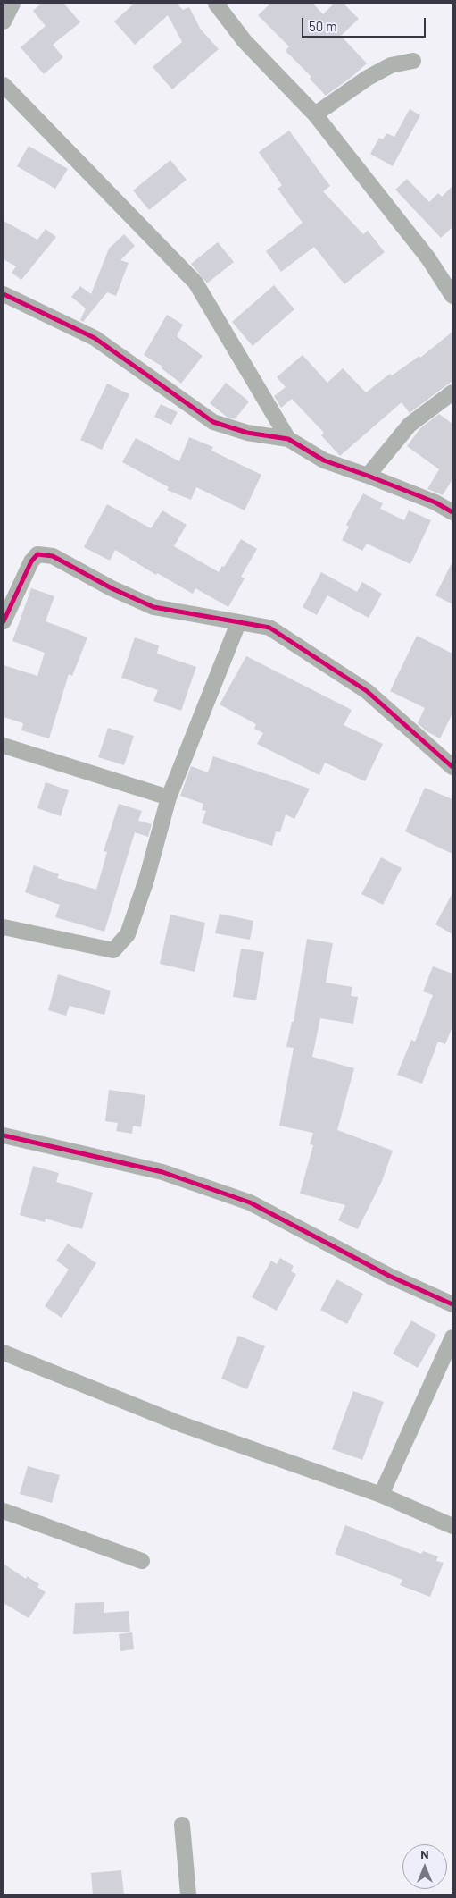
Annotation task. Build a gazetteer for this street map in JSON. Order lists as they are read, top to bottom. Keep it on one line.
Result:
{"scale_bar":"50 m","north":"top"}
